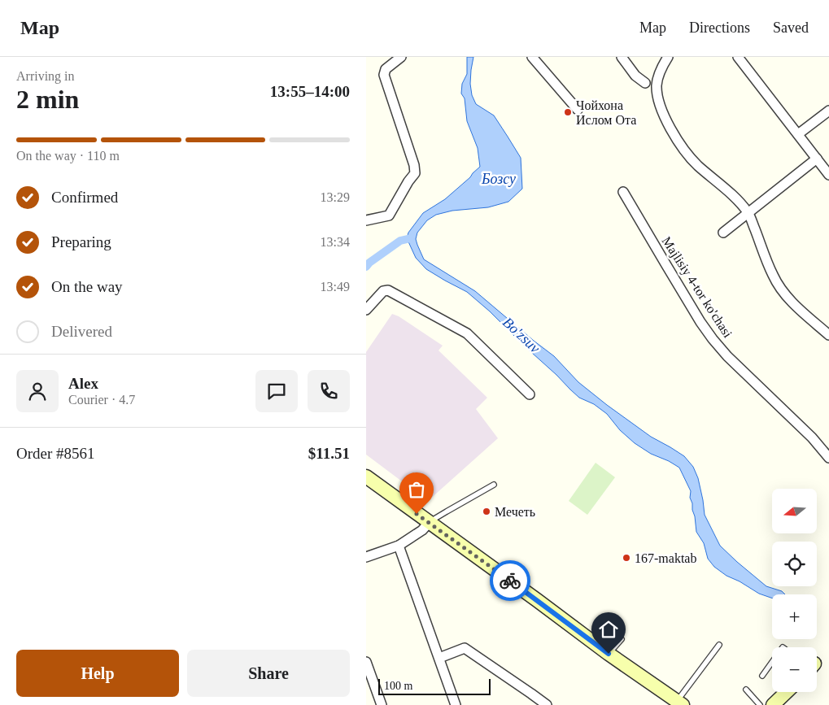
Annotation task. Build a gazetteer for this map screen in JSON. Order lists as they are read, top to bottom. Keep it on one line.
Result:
{"streets":{"street":["Majlisiy 4-tor ko'chasi"]},"water":["Бозсу","Bo'zsuv"],"places":["Чойхона Ислом Ота","Мечеть","167-maktab"],"scale_bar":"100 m","north":"left","page":{"header":"Map","nav":["Map","Directions","Saved"],"heading":["2 min","Arriving in","13:55–14:00"],"panel":["Alex","Courier · 4.7","Order #8561","$11.51"],"bar":"On the way · 110 m","list":[["Confirmed","13:29"],["Preparing","13:34"],["On the way","13:49"],"Delivered"],"map_buttons":["+","−"],"buttons":["Help","Share"],"scale":"100 m"}}
